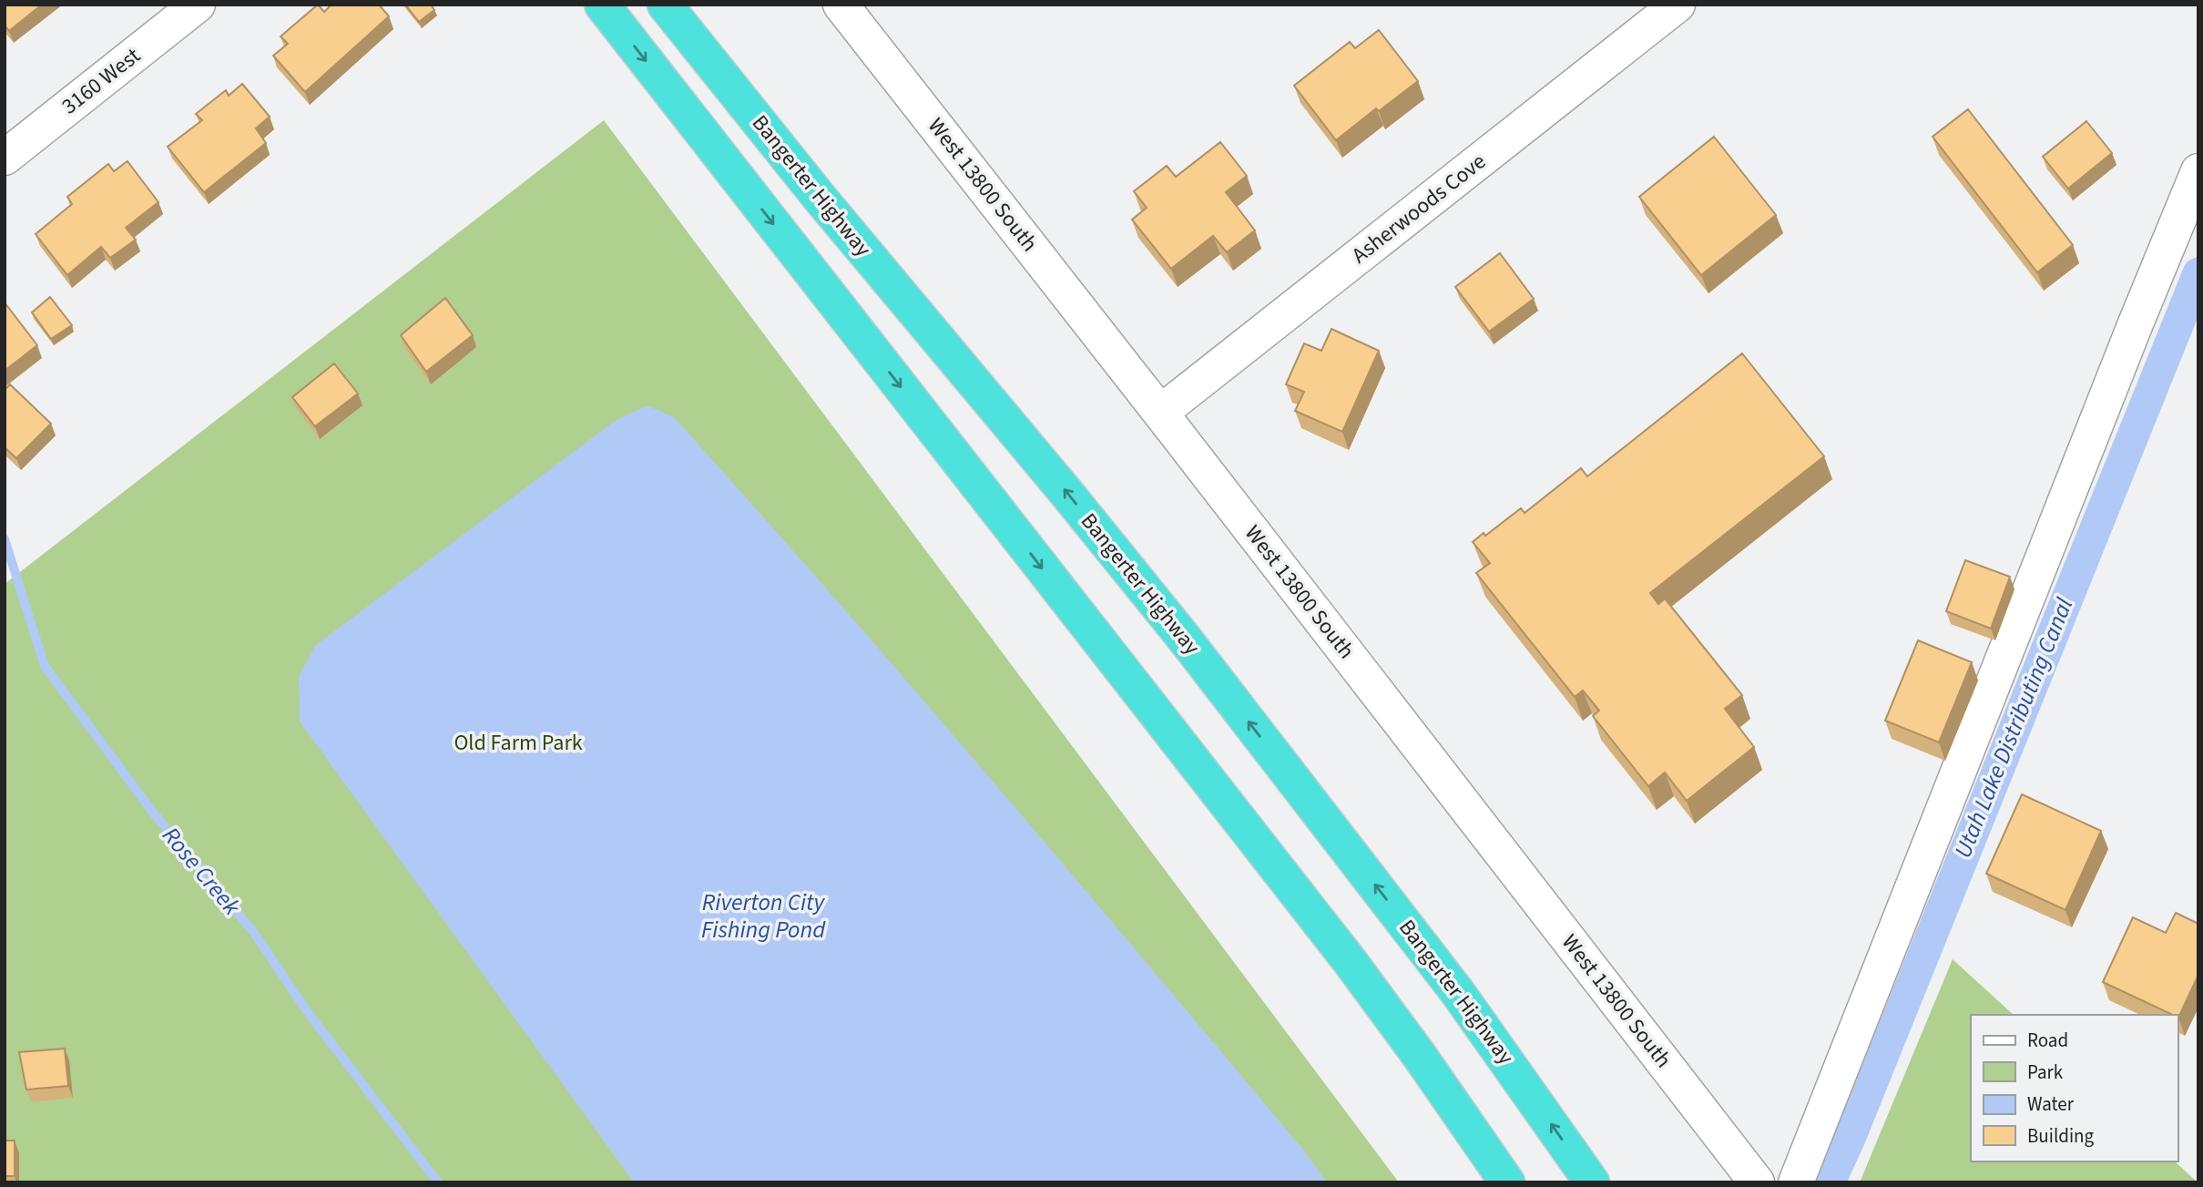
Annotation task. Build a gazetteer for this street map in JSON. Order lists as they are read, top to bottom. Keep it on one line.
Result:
{"streets":{"highway":["Bangerter Highway"],"street":["3160 West","West 13800 South","Asherwoods Cove"]},"crossings":[["West 13800 South","Asherwoods Cove"]],"water":["Utah Lake Distributing Canal","Rose Creek","Riverton City Fishing Pond"],"parks":["Old Farm Park"],"legend":["Road","Park","Water","Building"]}
